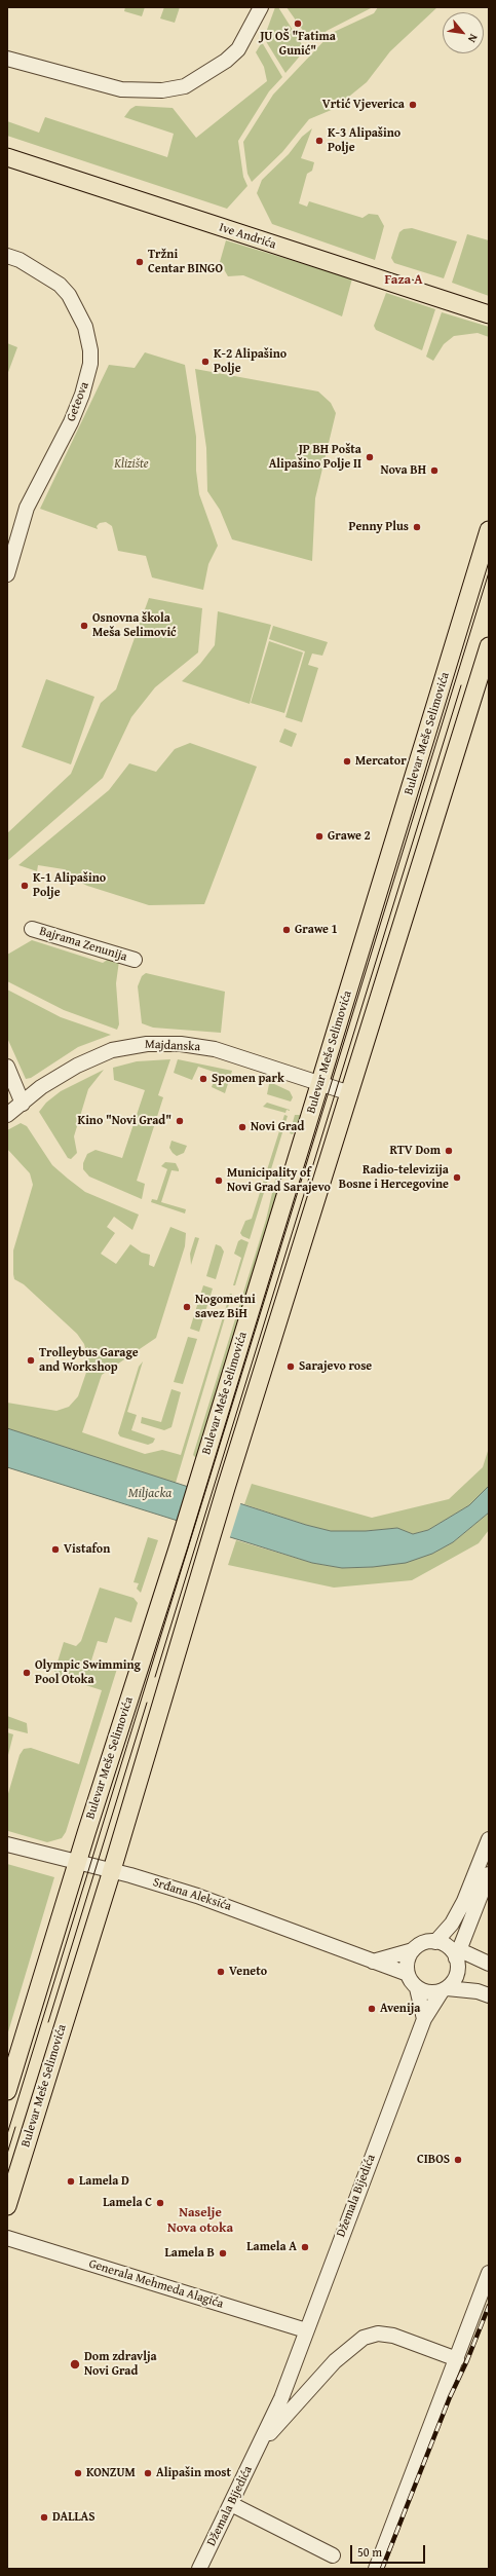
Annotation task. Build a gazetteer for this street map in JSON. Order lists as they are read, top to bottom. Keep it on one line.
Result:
{"streets":{"main road":["Ive Andrića","Bulevar Meše Selimovića"],"street":["Geteova","Bajrama Zenunija","Majdanska","Srđana Aleksića","Džemala Bijedića","Generala Mehmeda Alagića"]},"crossings":[["Bulevar Meše Selimovića","Majdanska"],["Bulevar Meše Selimovića","Srđana Aleksića"],["Srđana Aleksića","Džemala Bijedića"],["Džemala Bijedića","Generala Mehmeda Alagića"]],"districts":["Faza A","Naselje Nova otoka"],"water":["Miljacka"],"parks":["Klizište"],"places":["JU OŠ \"Fatima Gunić\"","Vrtić Vjeverica","K-3 Alipašino Polje","Tržni Centar BINGO","K-2 Alipašino Polje","JP BH Pošta Alipašino Polje II","Nova BH","Penny Plus","Osnovna škola Meša Selimović","Mercator","Grawe 2","K-1 Alipašino Polje","Grawe 1","Spomen park","Kino \"Novi Grad\"","Novi Grad","RTV Dom","Radio-televizija Bosne i Hercegovine","Municipality of Novi Grad Sarajevo","Nogometni savez BiH","Trolleybus Garage and Workshop","Sarajevo rose","Vistafon","Olympic Swimming Pool Otoka","Veneto","Avenija","CIBOS","Lamela D","Lamela C","Lamela A","Lamela B","Dom zdravlja Novi Grad","KONZUM","Alipašin most","DALLAS"],"scale_bar":"50 m","north":"bottom right"}
